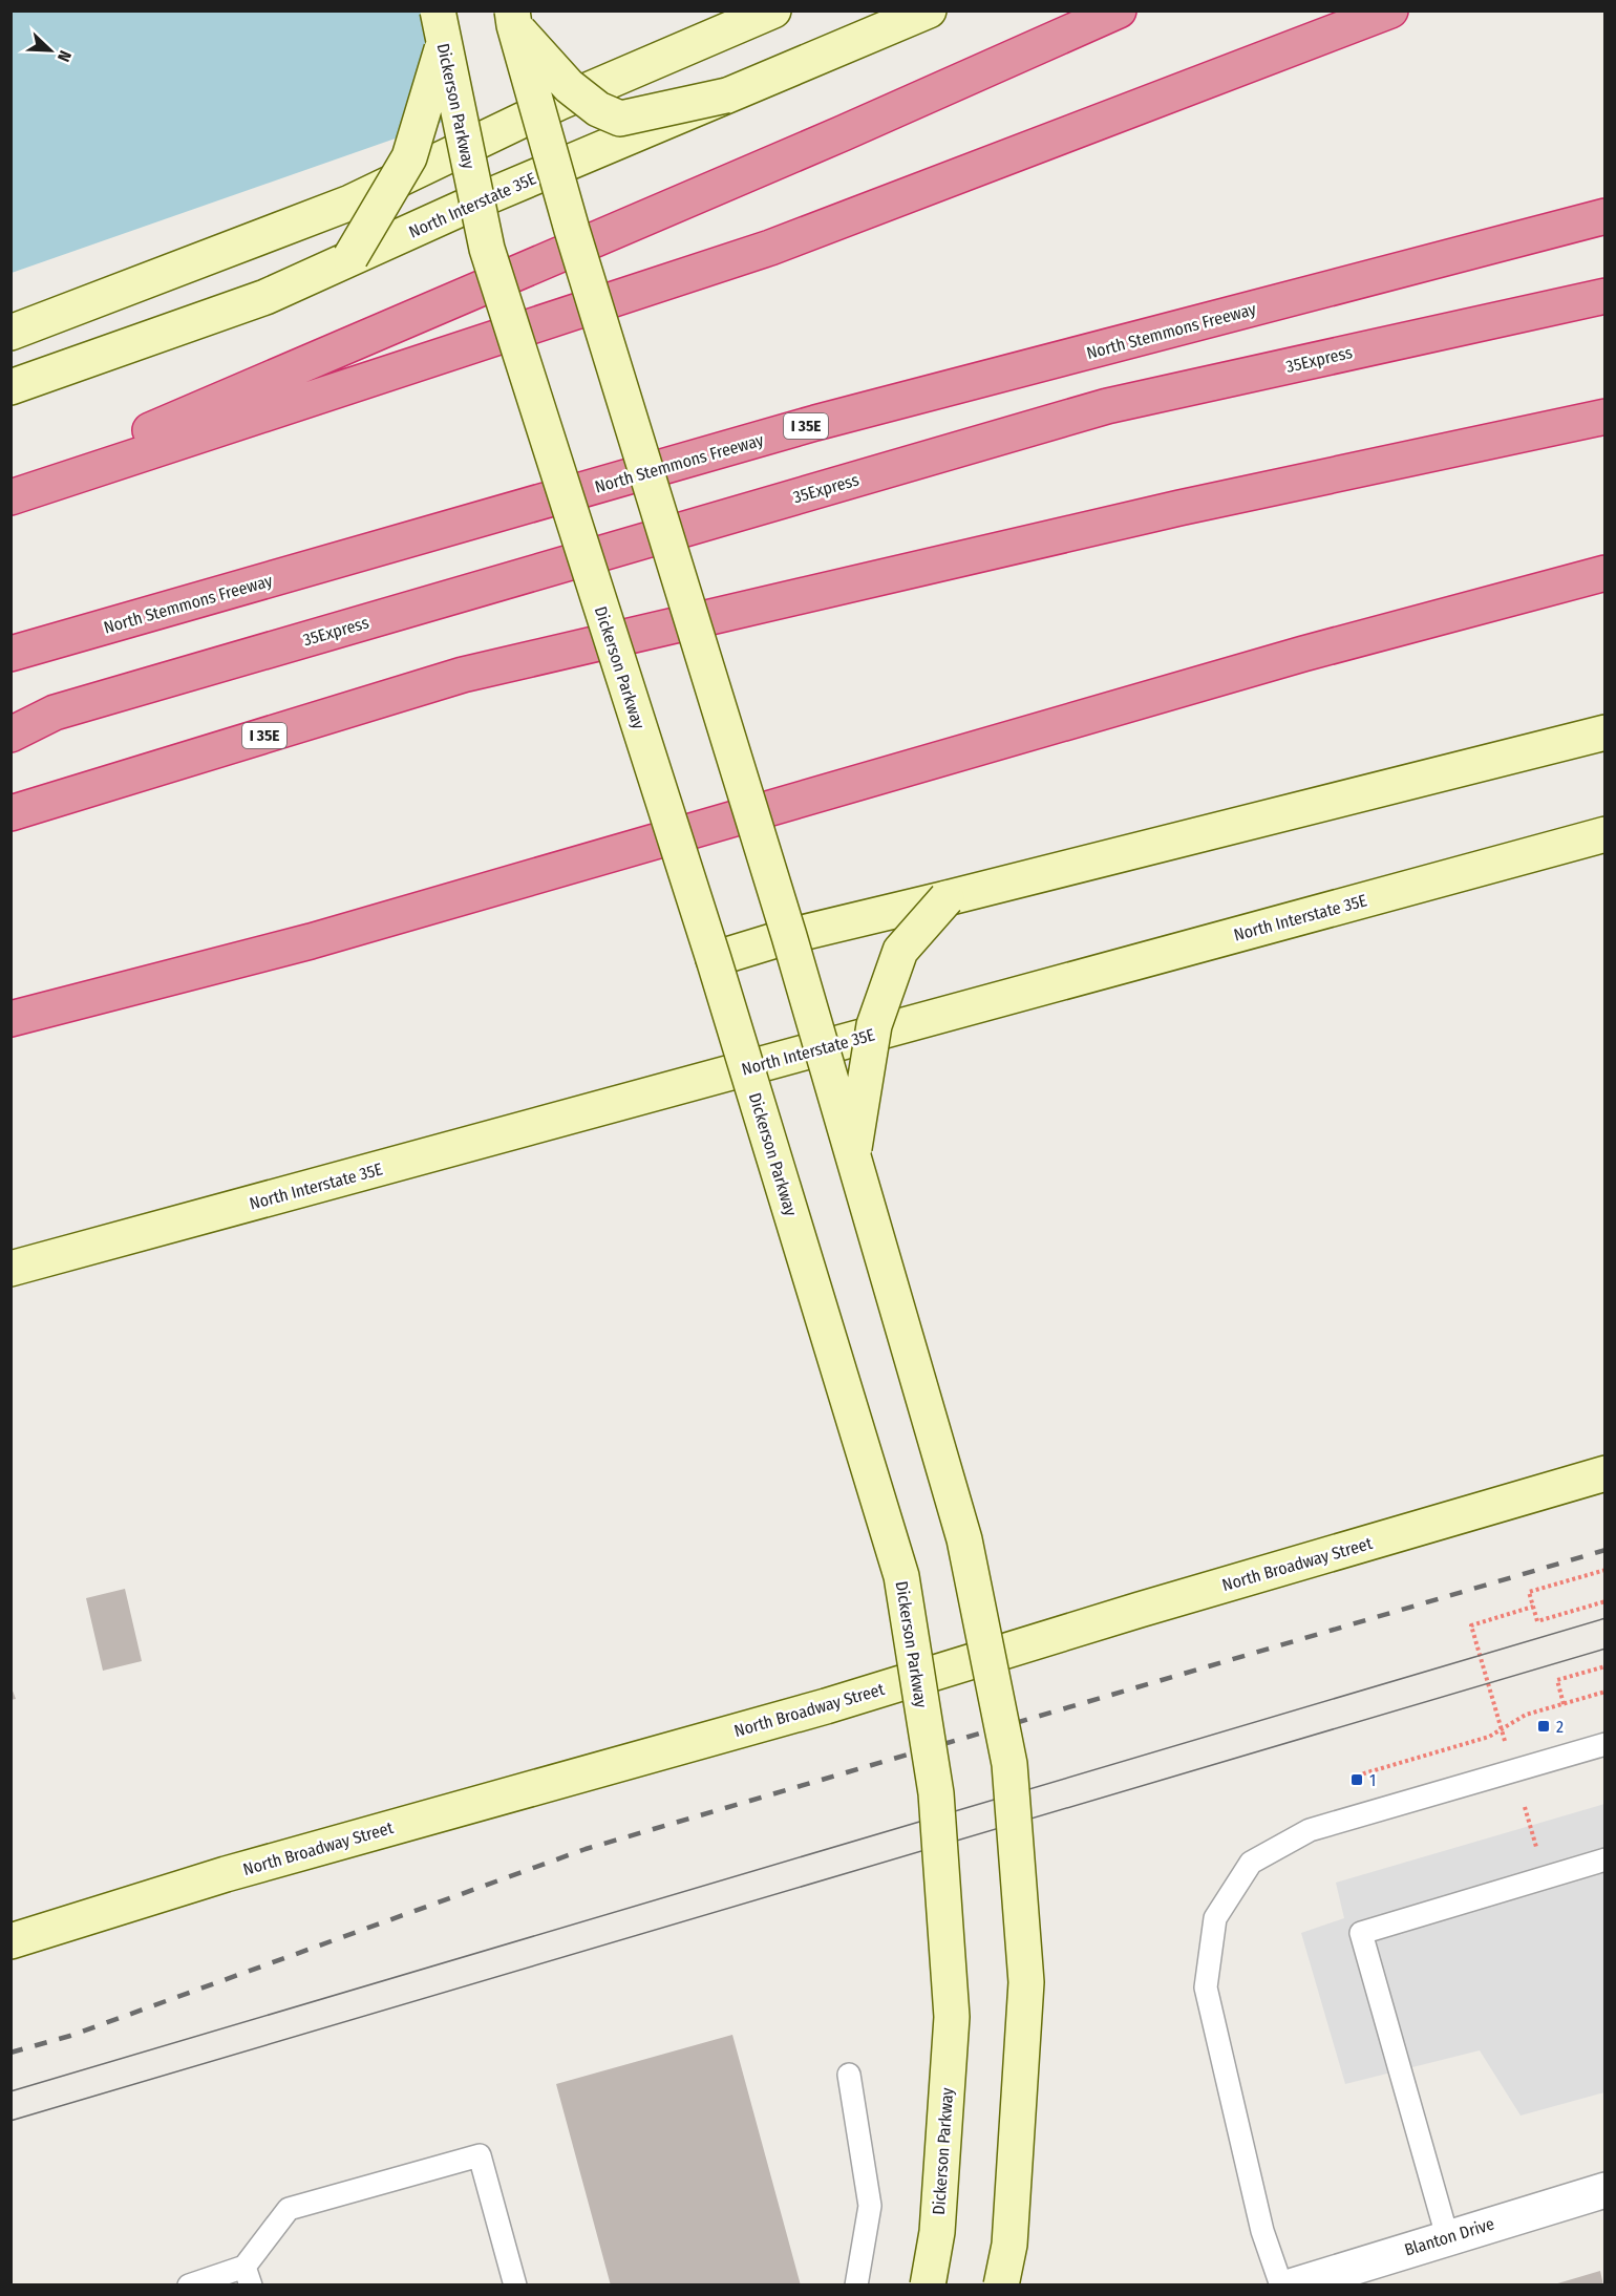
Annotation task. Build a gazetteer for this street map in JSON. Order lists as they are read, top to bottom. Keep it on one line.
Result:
{"streets":{"highway":["North Stemmons Freeway","35Express","I 35E"],"street":["Dickerson Parkway","North Interstate 35E","North Broadway Street","Blanton Drive"]},"crossings":[["Dickerson Parkway","North Interstate 35E"]],"places":{"transit":["2","1"]},"north":"bottom right"}
